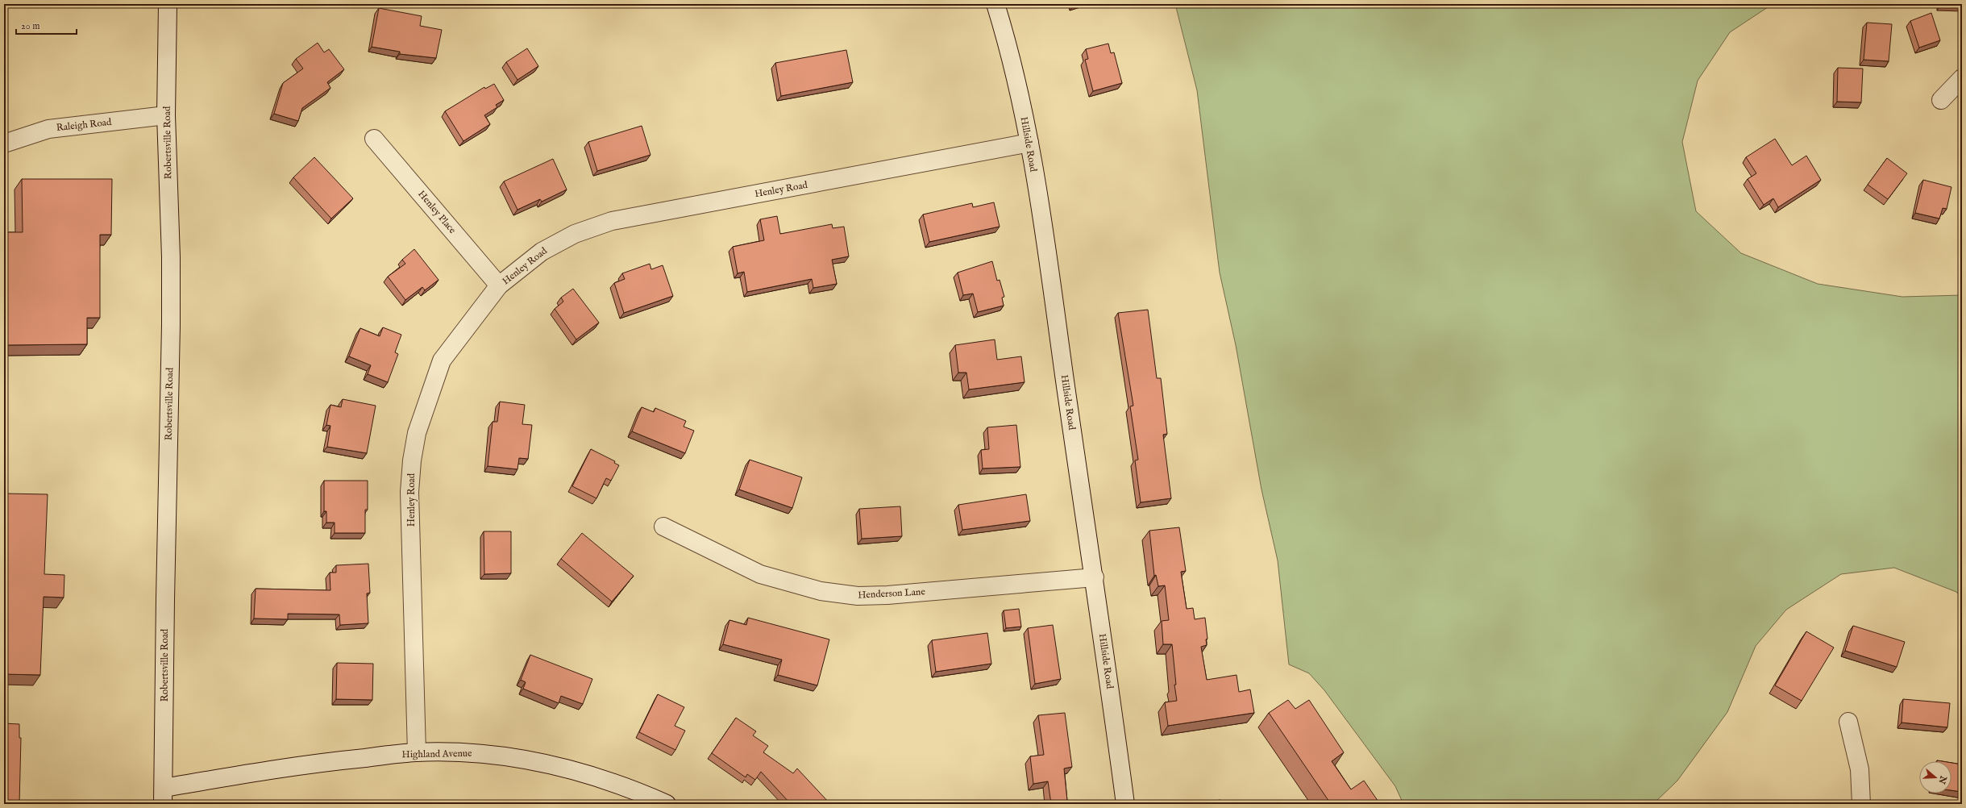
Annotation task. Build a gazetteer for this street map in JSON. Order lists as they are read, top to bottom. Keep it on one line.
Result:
{"streets":{"street":["Raleigh Road","Robertsville Road","Hillside Road","Henley Road","Henley Place","Henderson Lane","Highland Avenue"]},"crossings":[["Raleigh Road","Robertsville Road"],["Robertsville Road","Highland Avenue"],["Hillside Road","Henley Road"],["Hillside Road","Henderson Lane"],["Henley Road","Henley Place"],["Henley Road","Highland Avenue"]],"scale_bar":"20 m","north":"right"}
